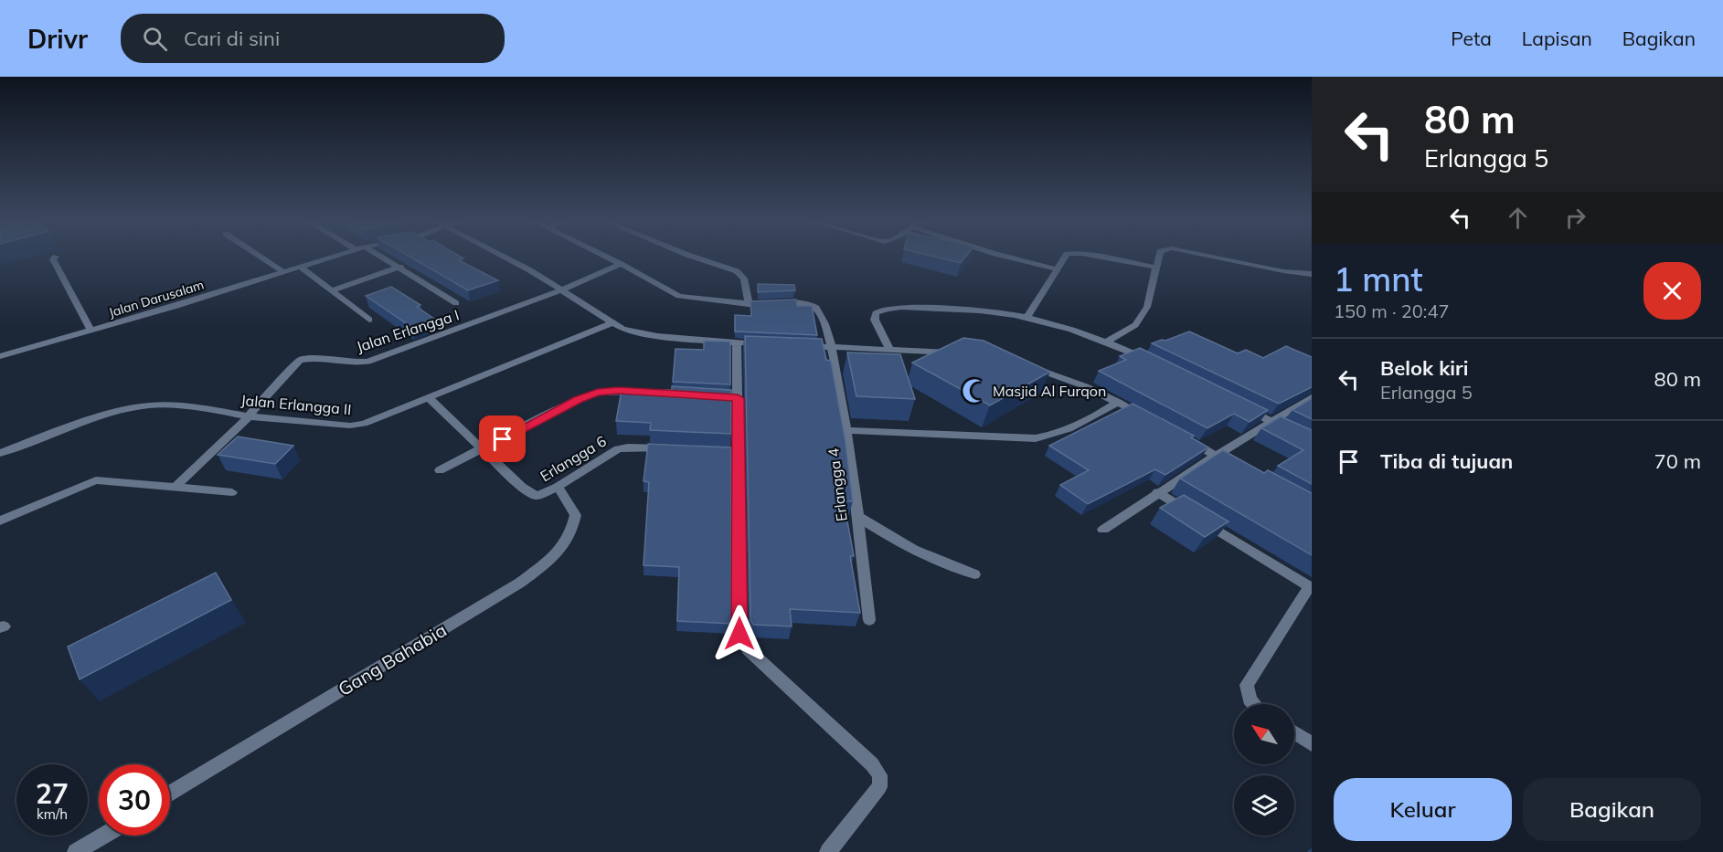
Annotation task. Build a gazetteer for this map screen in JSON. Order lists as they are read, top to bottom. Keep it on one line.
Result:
{"streets":{"street":["Jalan Darusalam","Jalan Erlangga I","Jalan Erlangga II","Erlangga 6","Erlangga 4","Gang Bahabia"]},"crossings":[["Jalan Erlangga I","Jalan Erlangga II"],["Jalan Erlangga II","Erlangga 6"],["Erlangga 6","Gang Bahabia"]],"places":{"mosque":["Masjid Al Furqon"]},"north":"top left","page":{"header":"Drivr","search":"Cari di sini","nav":["Peta","Lapisan","Bagikan"],"turn":["80 m","Erlangga 5"],"heading":["1 mnt","150 m · 20:47"],"list":[{"name":"Belok kiri","note":"Erlangga 5","value":"80 m"},{"name":"Tiba di tujuan","value":"70 m"}],"speed":"27 km/h","limit":"30","buttons":["Keluar","Bagikan"]}}
